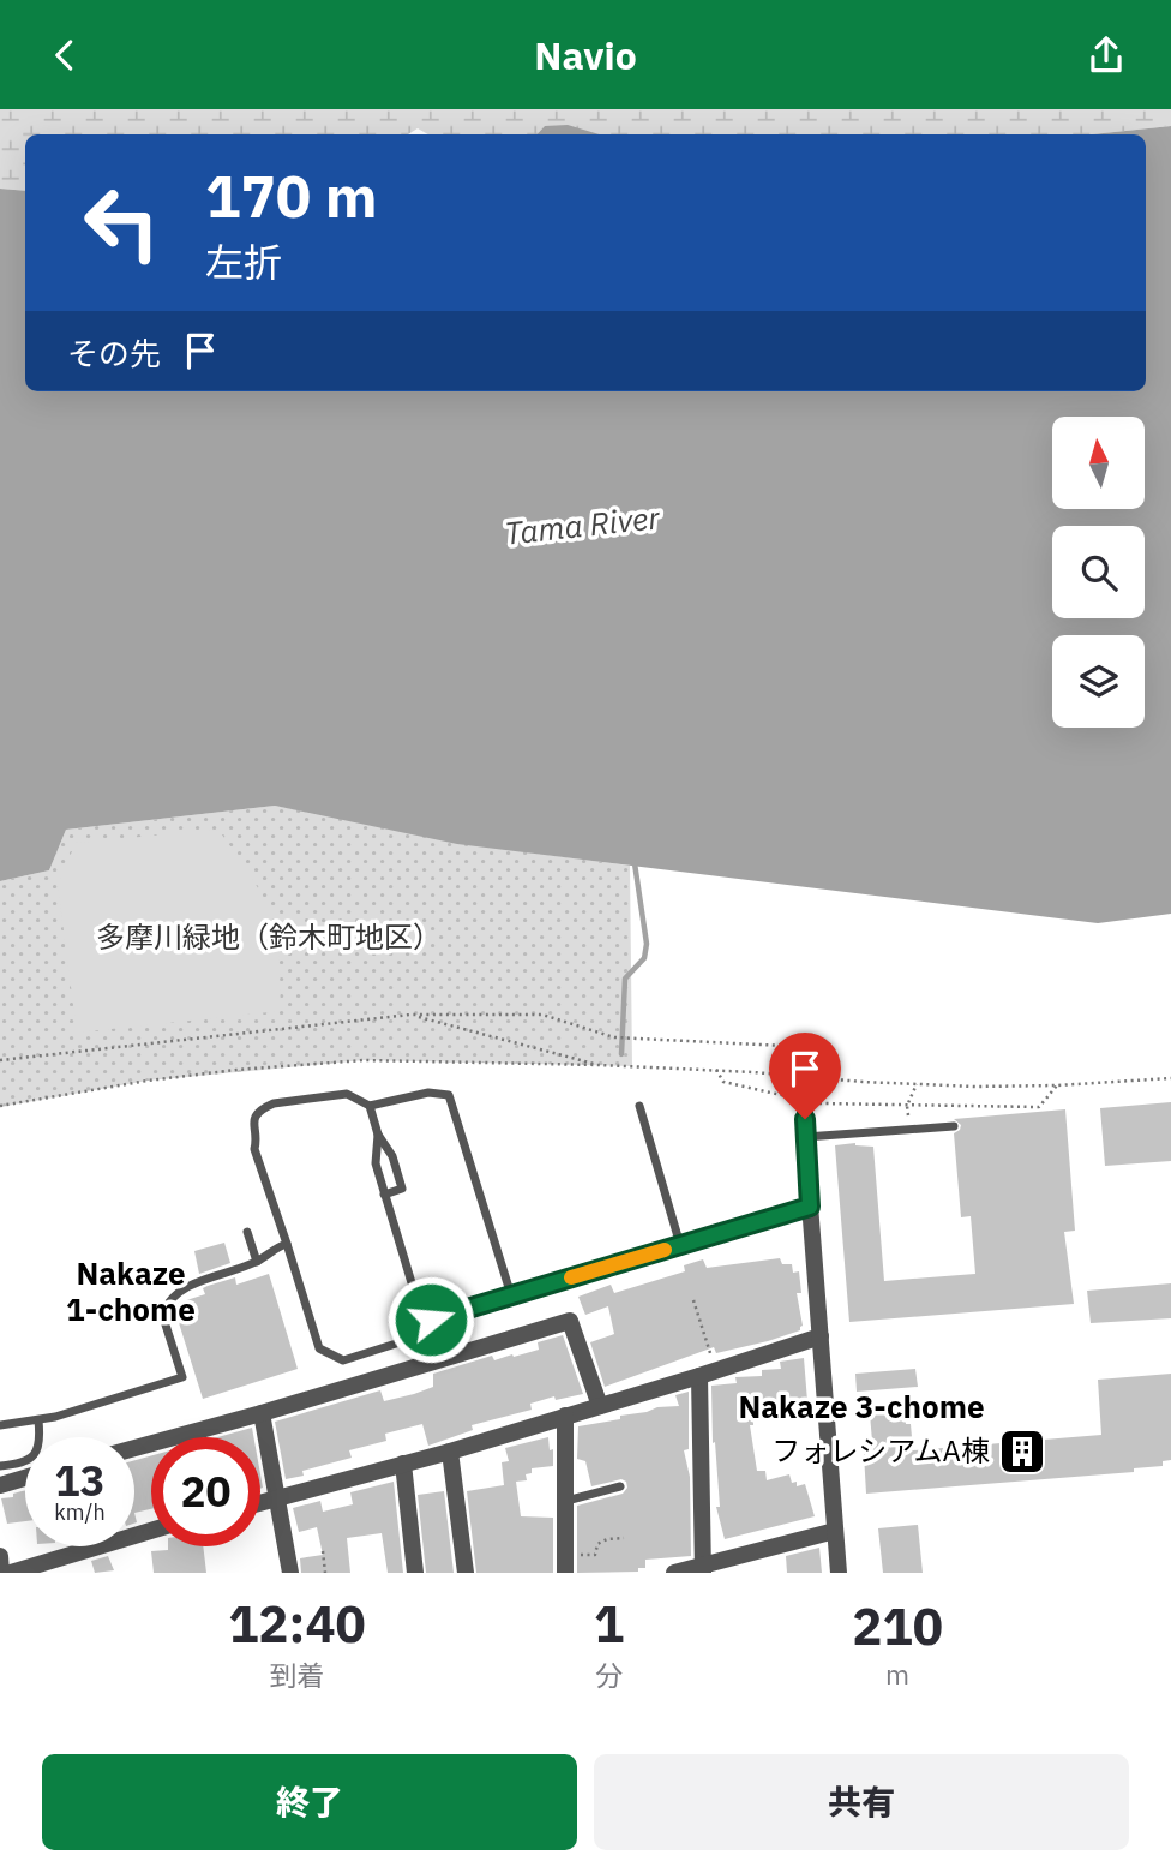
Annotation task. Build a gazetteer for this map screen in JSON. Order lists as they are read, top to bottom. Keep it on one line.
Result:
{"districts":["Nakaze 1-chome","Nakaze 3-chome"],"water":["Tama River"],"parks":["多摩川緑地（鈴木町地区）"],"places":{"building":["フォレシアムA棟"]},"north":"top","page":{"header":"Navio","turn":["170 m","左折"],"then":"その先","speed":"13 km/h","limit":"20","eta":["12:40","到着","1","分","210","m"],"buttons":["終了","共有"]}}
